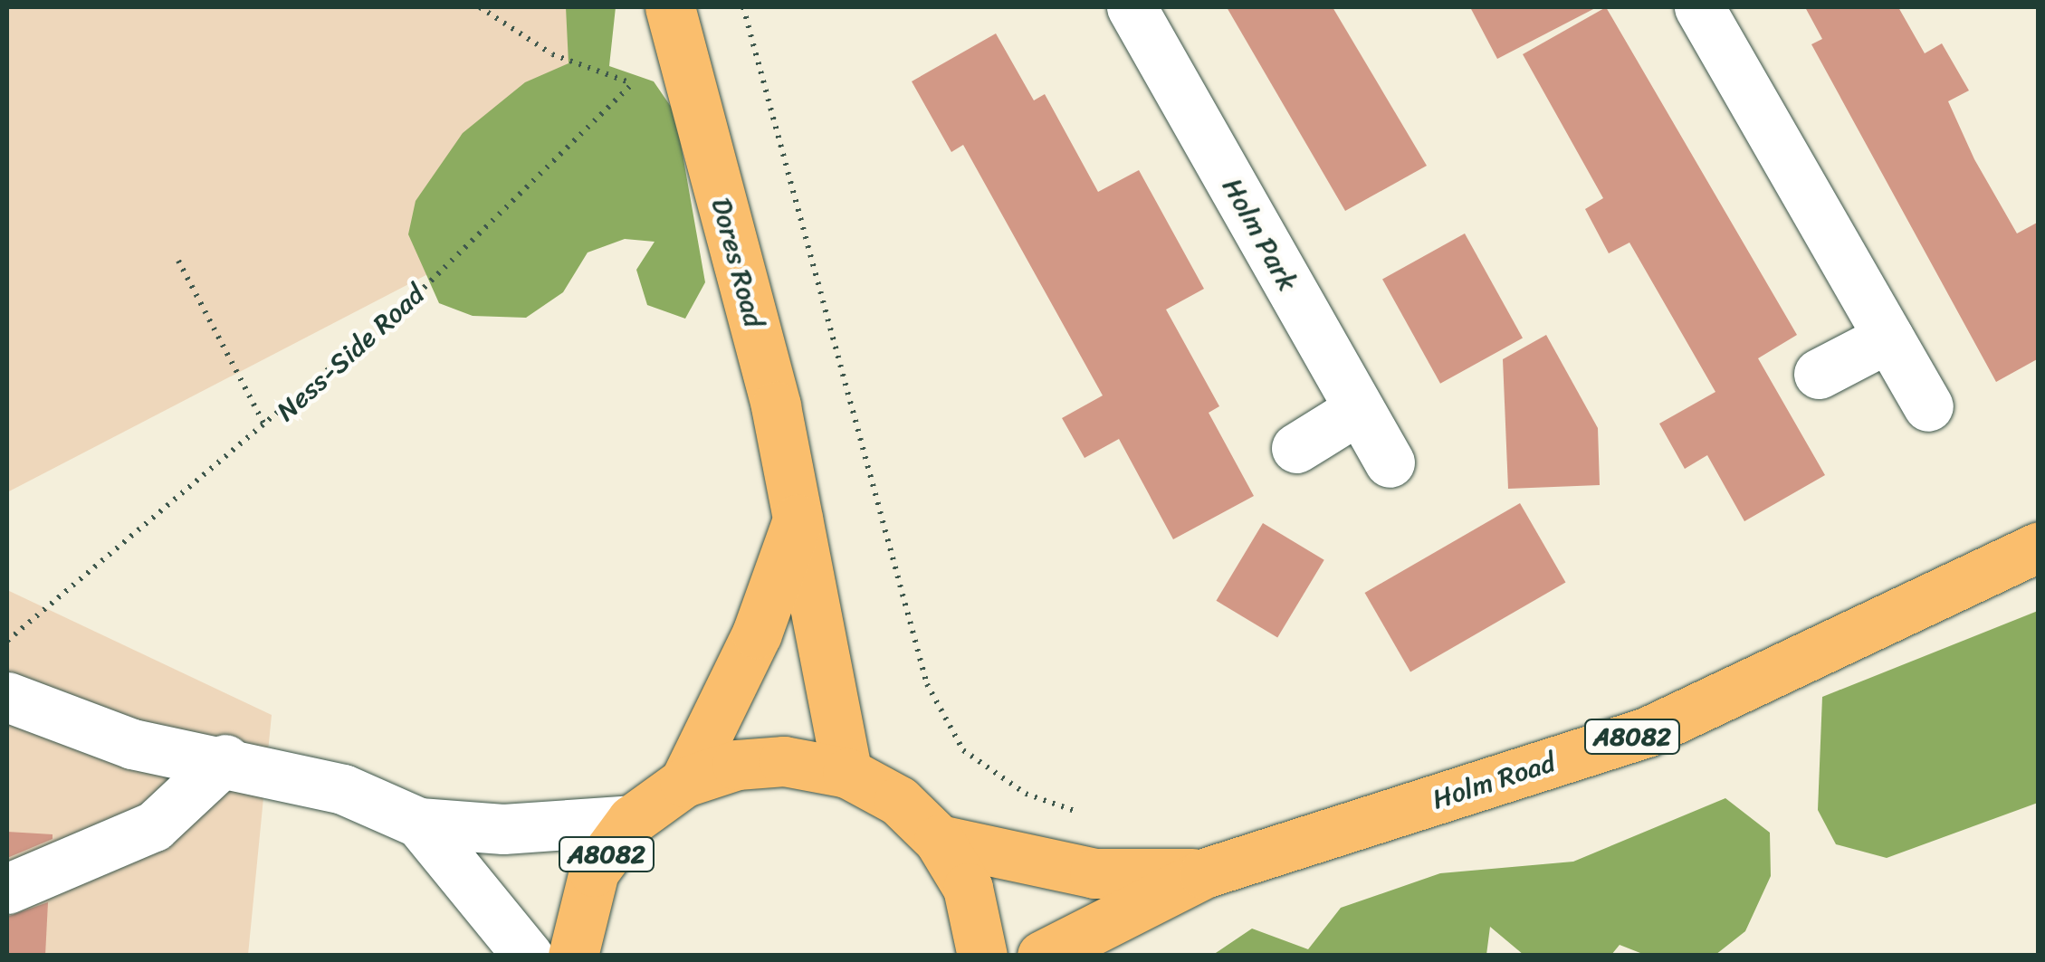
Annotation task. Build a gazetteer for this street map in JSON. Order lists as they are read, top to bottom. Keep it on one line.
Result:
{"streets":{"main road":["Dores Road","A8082","Holm Road"],"street":["Holm Park"],"path":["Ness-Side Road"]},"crossings":[["Dores Road","A8082"]]}
